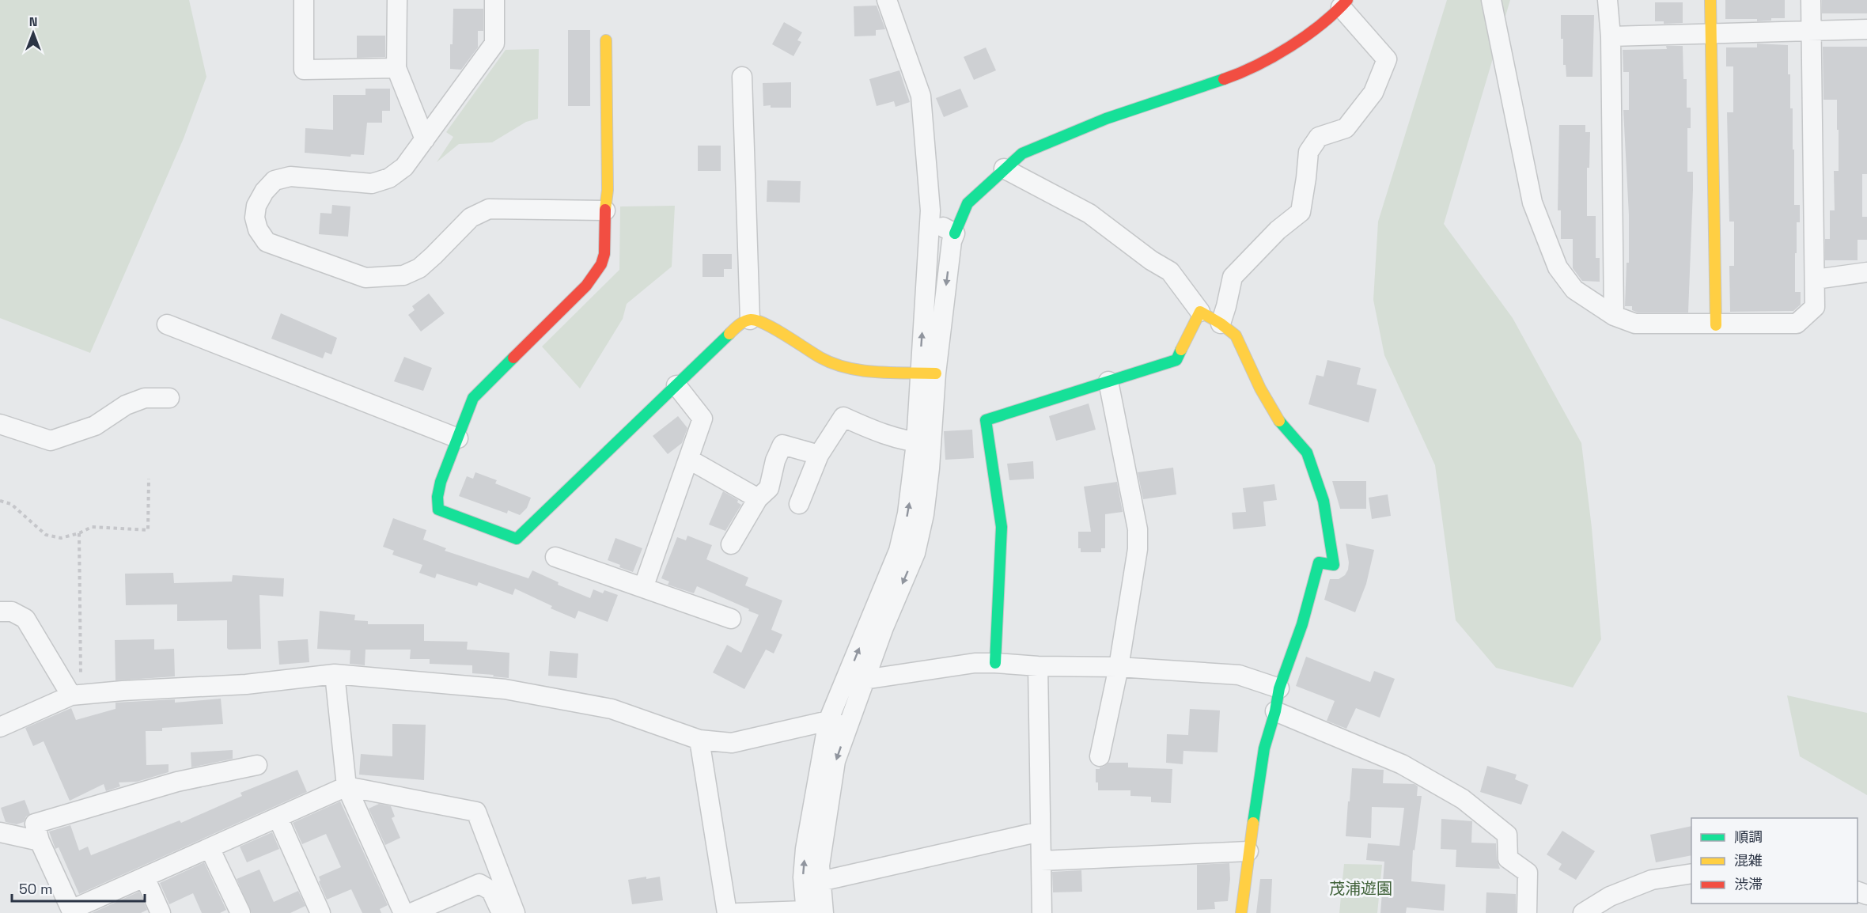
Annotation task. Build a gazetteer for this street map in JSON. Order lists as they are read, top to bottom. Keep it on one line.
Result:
{"parks":["茂浦遊園"],"legend":["順調","混雑","渋滞"],"scale_bar":"50 m","north":"top"}
